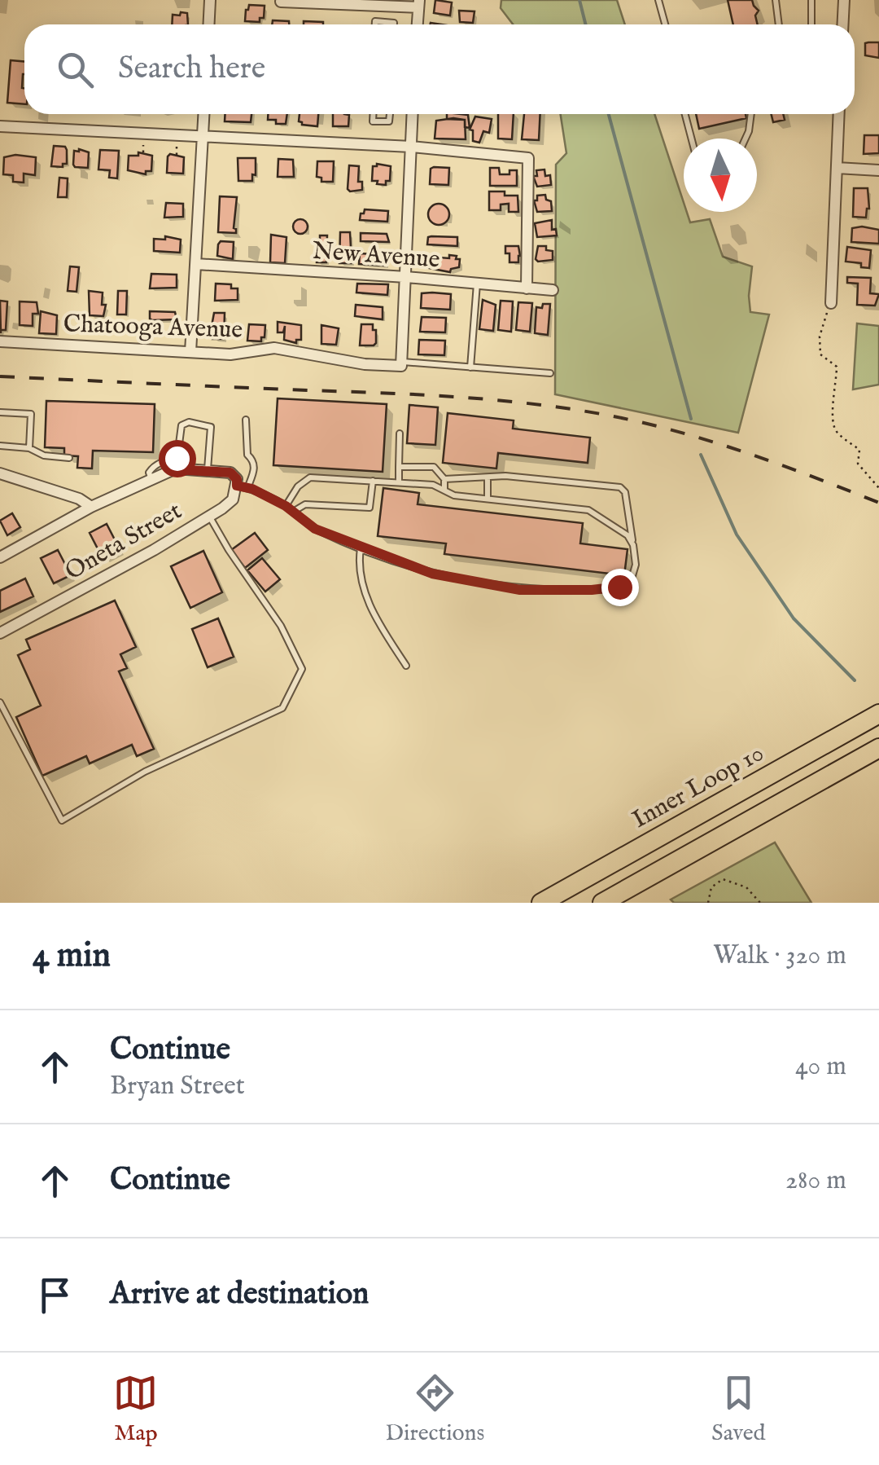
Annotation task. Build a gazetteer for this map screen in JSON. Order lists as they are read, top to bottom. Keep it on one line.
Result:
{"streets":{"highway":["Inner Loop 10"],"street":["New Avenue","Chatooga Avenue","Oneta Street"]},"north":"bottom","page":{"search":"Search here","heading":["4 min","Walk · 320 m"],"list":[["Continue","Bryan Street","40 m"],["Continue","280 m"],"Arrive at destination"],"nav":["Map","Directions","Saved"]}}
